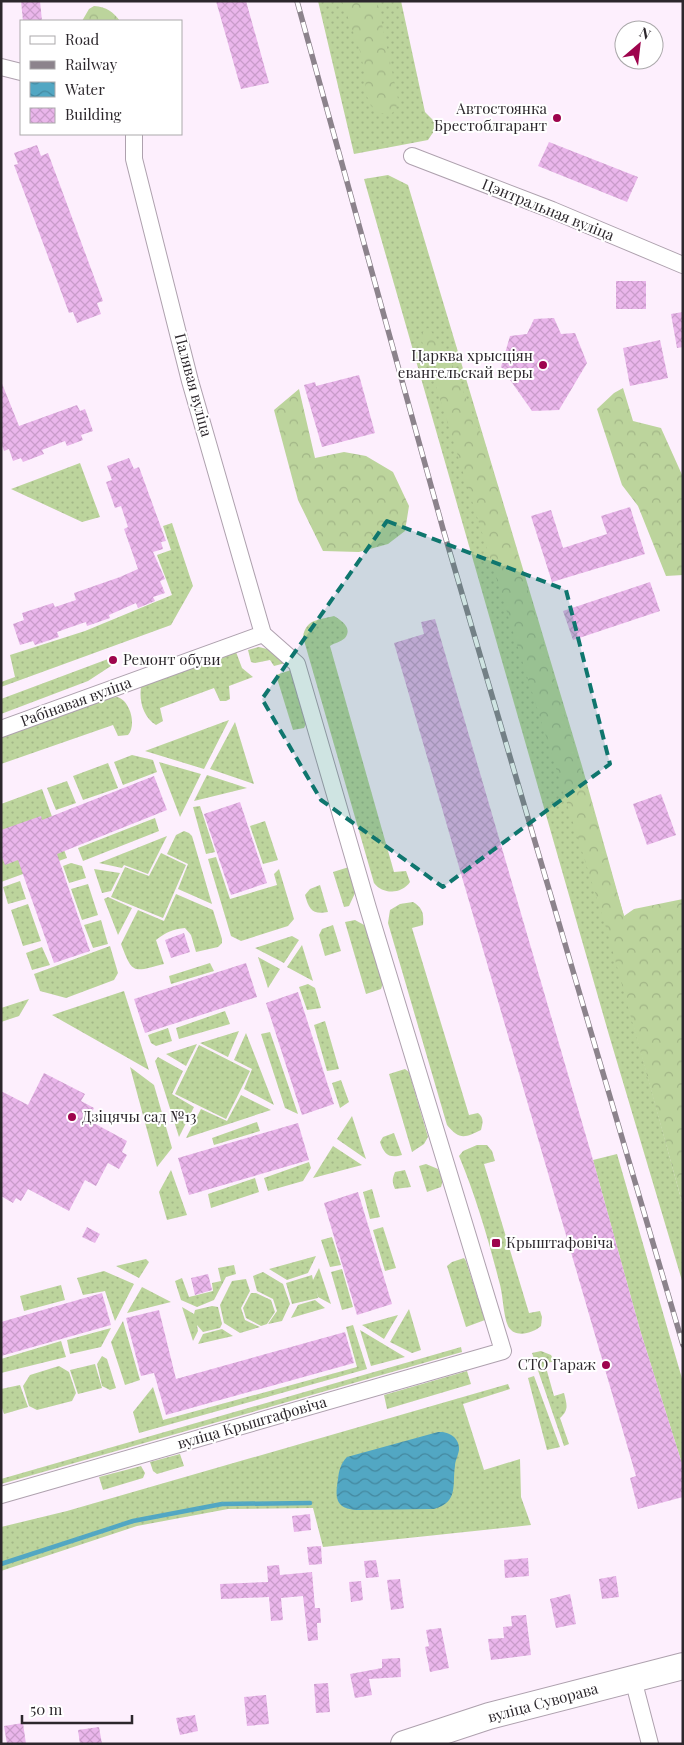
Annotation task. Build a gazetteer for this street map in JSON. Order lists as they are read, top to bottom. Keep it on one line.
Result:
{"streets":{"main road":["вуліца Суворава"],"street":["Цэнтральная вуліца","Палявая вуліца","Рабінавая вуліца","вуліца Крыштафовіча"]},"crossings":[["Палявая вуліца","Рабінавая вуліца"],["Палявая вуліца","вуліца Крыштафовіча"],["Рабінавая вуліца","вуліца Крыштафовіча"]],"places":{"other":["Автостоянка Брестоблгарант","Царква хрысціян евангельскай веры","Ремонт обуви","Дзіцячы сад №13","СТО Гараж"],"transit":["Крыштафовіча"]},"legend":["Road","Railway","Water","Building"],"scale_bar":"50 m","north":"top right"}
